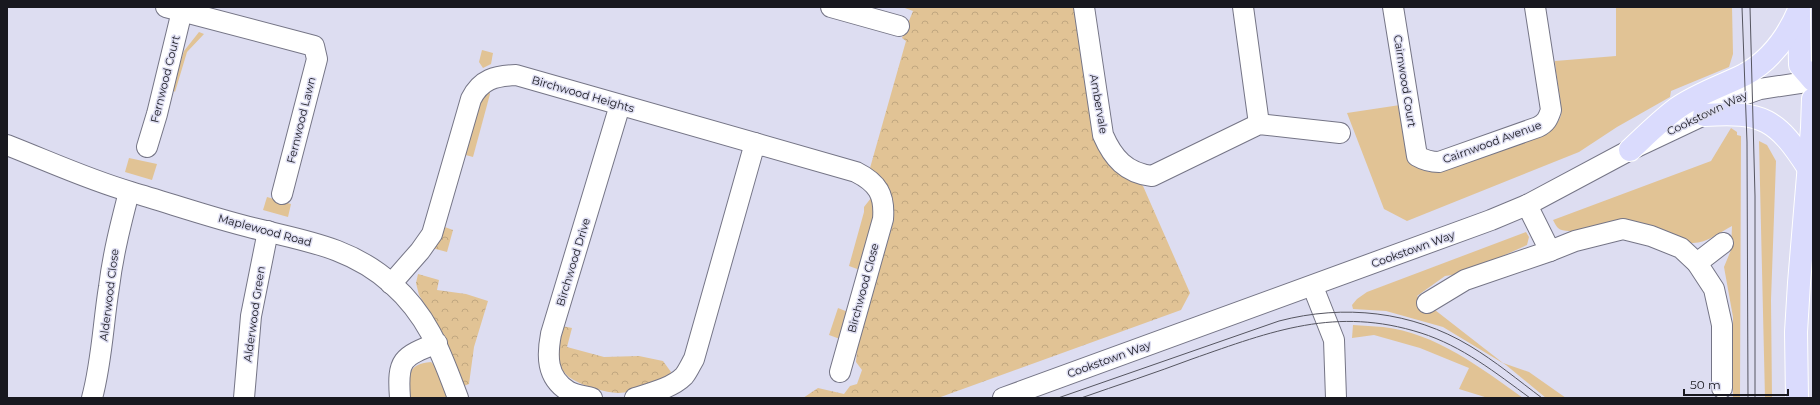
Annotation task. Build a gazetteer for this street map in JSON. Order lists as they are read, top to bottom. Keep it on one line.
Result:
{"streets":{"street":["Fernwood Court","Cairnwood Court","Birchwood Heights","Ambervale","Cookstown Way","Fernwood Lawn","Cairnwood Avenue","Maplewood Road","Birchwood Drive","Birchwood Close","Alderwood Close","Alderwood Green"]},"crossings":[["Fernwood Court","Fernwood Lawn"],["Cairnwood Court","Cairnwood Avenue"],["Birchwood Heights","Maplewood Road"],["Birchwood Heights","Birchwood Drive"],["Birchwood Heights","Birchwood Close"],["Maplewood Road","Alderwood Close"],["Maplewood Road","Alderwood Green"]],"scale_bar":"50 m"}
